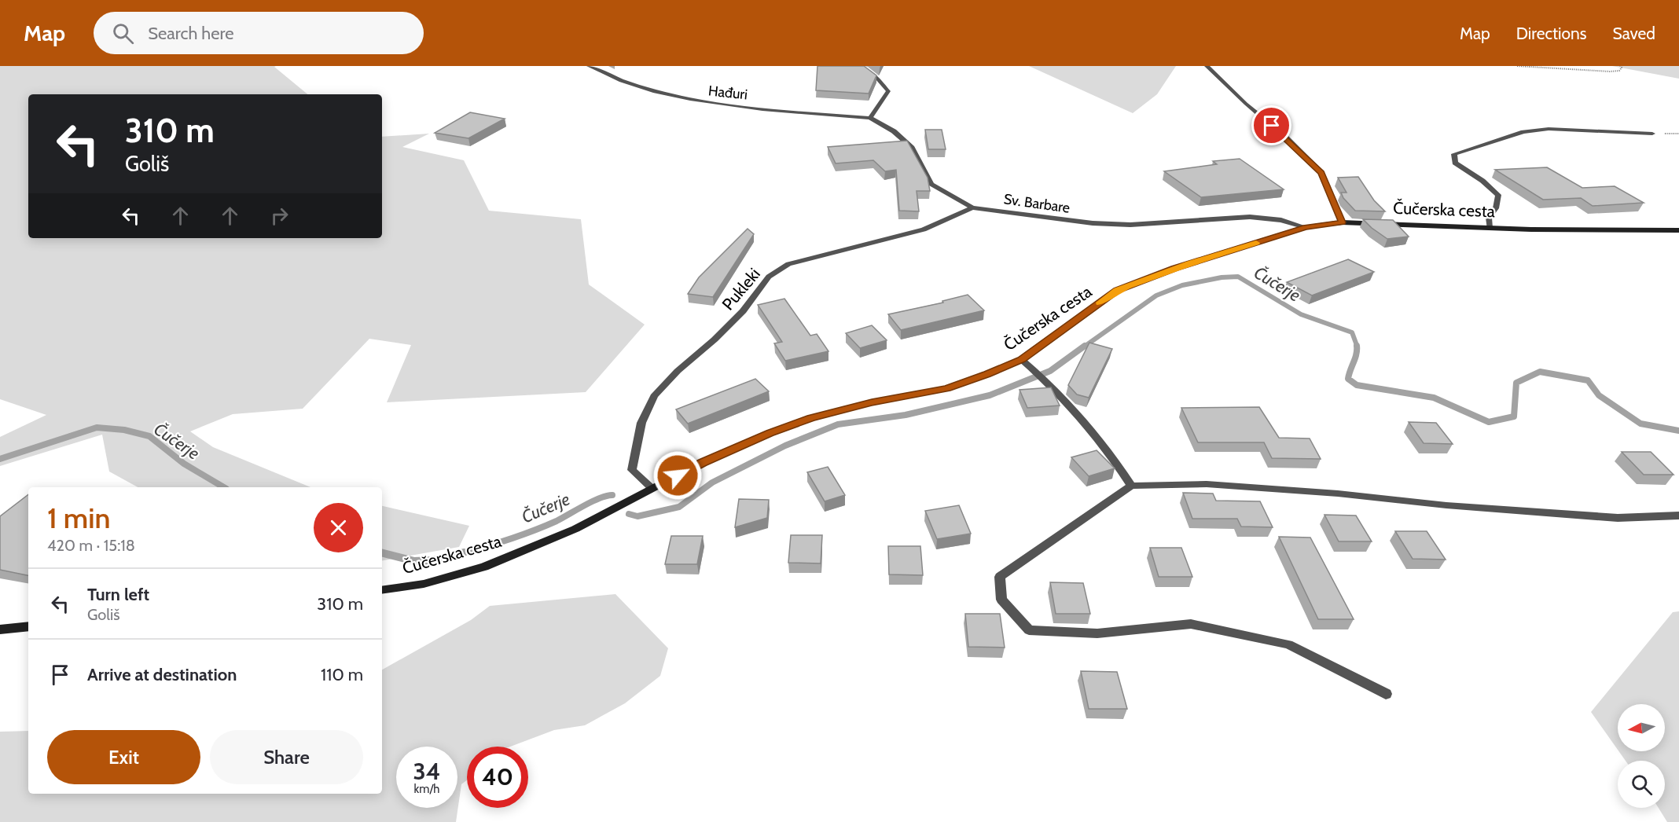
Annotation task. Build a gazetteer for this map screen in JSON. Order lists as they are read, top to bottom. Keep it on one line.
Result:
{"streets":{"street":["Hađuri","Sv. Barbare","Čučerska cesta","Pukleki"]},"crossings":[["Hađuri","Sv. Barbare"],["Sv. Barbare","Čučerska cesta"],["Sv. Barbare","Pukleki"],["Čučerska cesta","Pukleki"]],"water":["Čučerje"],"north":"left","page":{"header":"Map","search":"Search here","nav":["Map","Directions","Saved"],"turn":["310 m","Goliš"],"heading":["1 min","420 m · 15:18"],"list":[{"name":"Turn left","note":"Goliš","value":"310 m"},{"name":"Arrive at destination","value":"110 m"}],"buttons":["Exit","Share"],"speed":"34 km/h","limit":"40"}}
